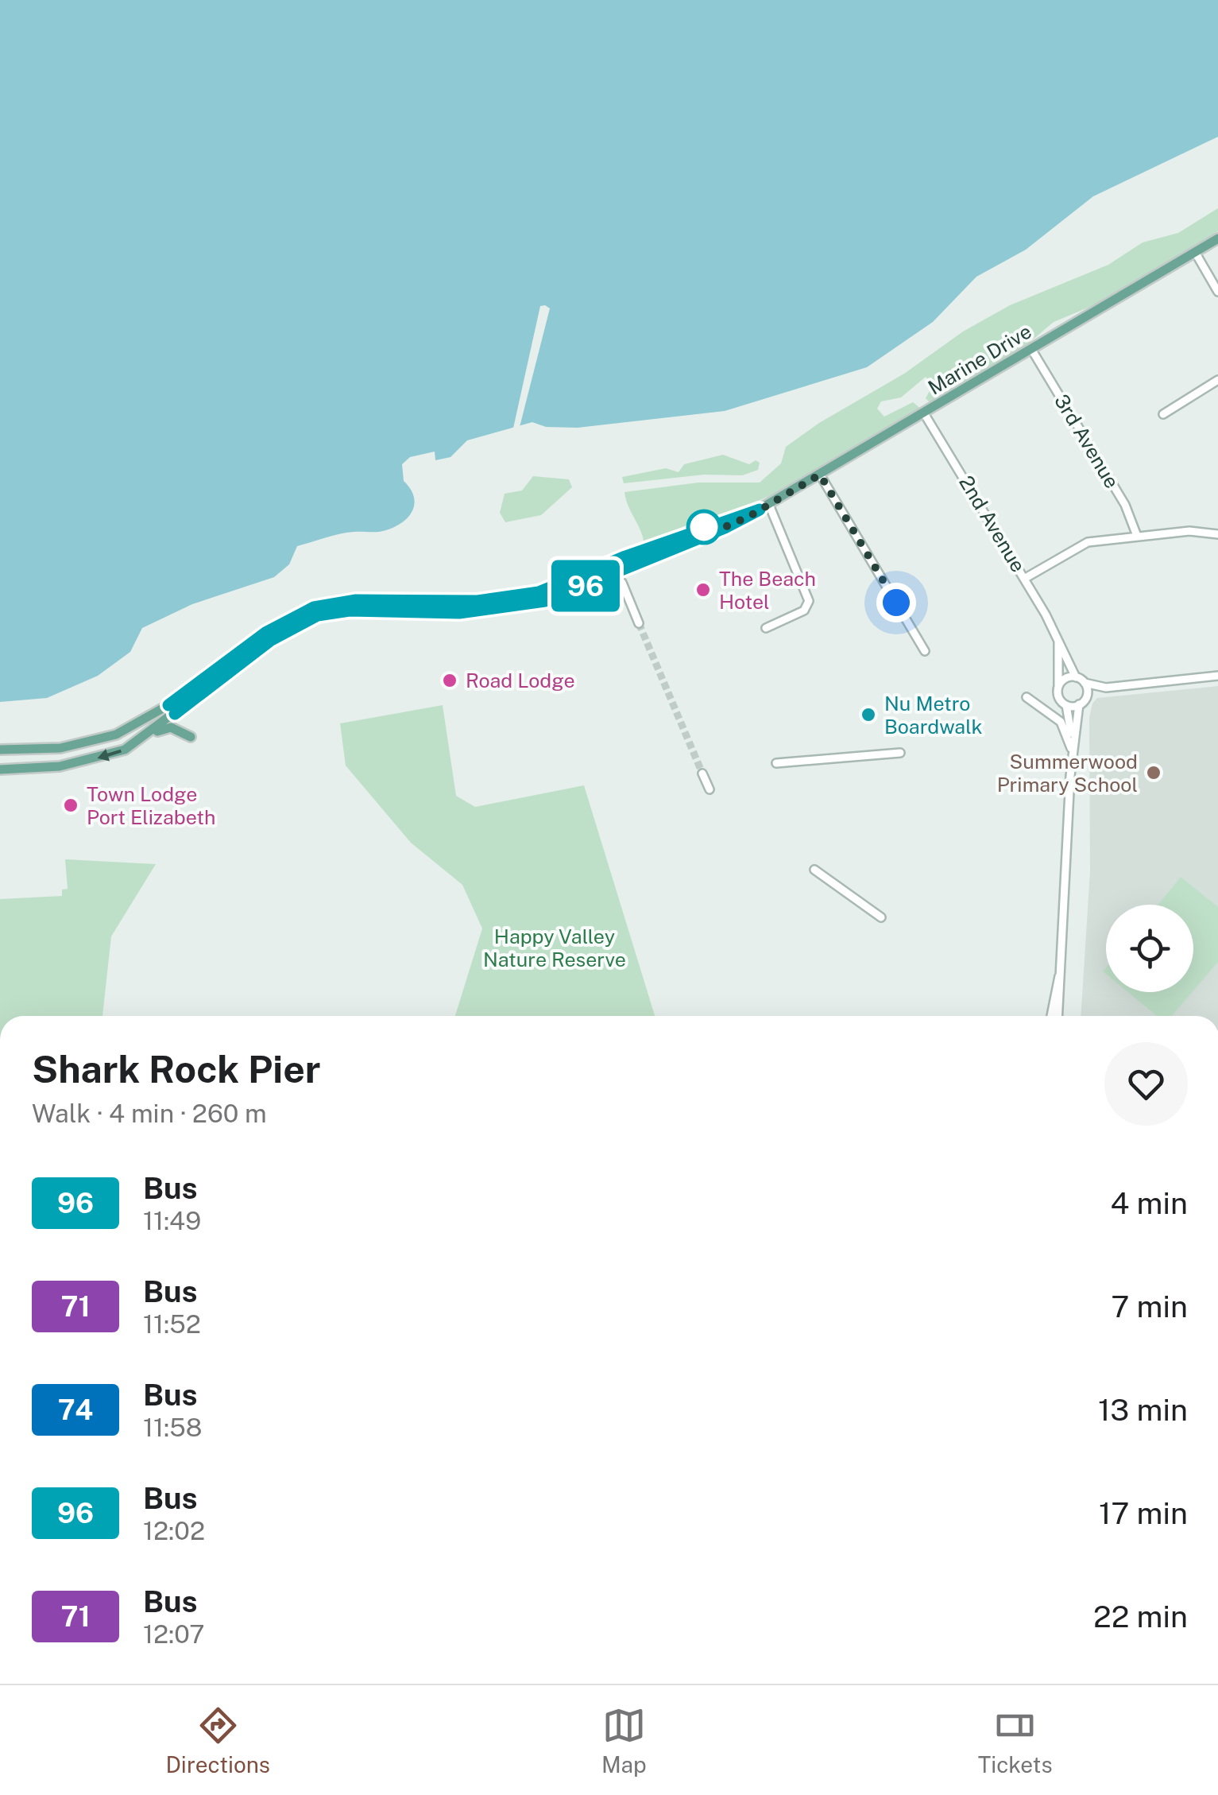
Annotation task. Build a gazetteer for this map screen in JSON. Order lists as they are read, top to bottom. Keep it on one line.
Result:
{"streets":{"main road":["Marine Drive"],"street":["3rd Avenue","2nd Avenue"]},"crossings":[["Marine Drive","3rd Avenue"],["Marine Drive","2nd Avenue"]],"parks":["Happy Valley Nature Reserve"],"places":["The Beach Hotel","Road Lodge","Nu Metro Boardwalk","Summerwood Primary School","Town Lodge Port Elizabeth"],"lines":["bus line 96"],"page":{"on_map":"96","heading":["Shark Rock Pier","Walk · 4 min · 260 m"],"list":[{"mark":"96","name":"Bus","note":"11:49","value":"4 min"},{"mark":"71","name":"Bus","note":"11:52","value":"7 min"},{"mark":"74","name":"Bus","note":"11:58","value":"13 min"},{"mark":"96","name":"Bus","note":"12:02","value":"17 min"},{"mark":"71","name":"Bus","note":"12:07","value":"22 min"}],"tabs":["Directions","Map","Tickets"]}}
